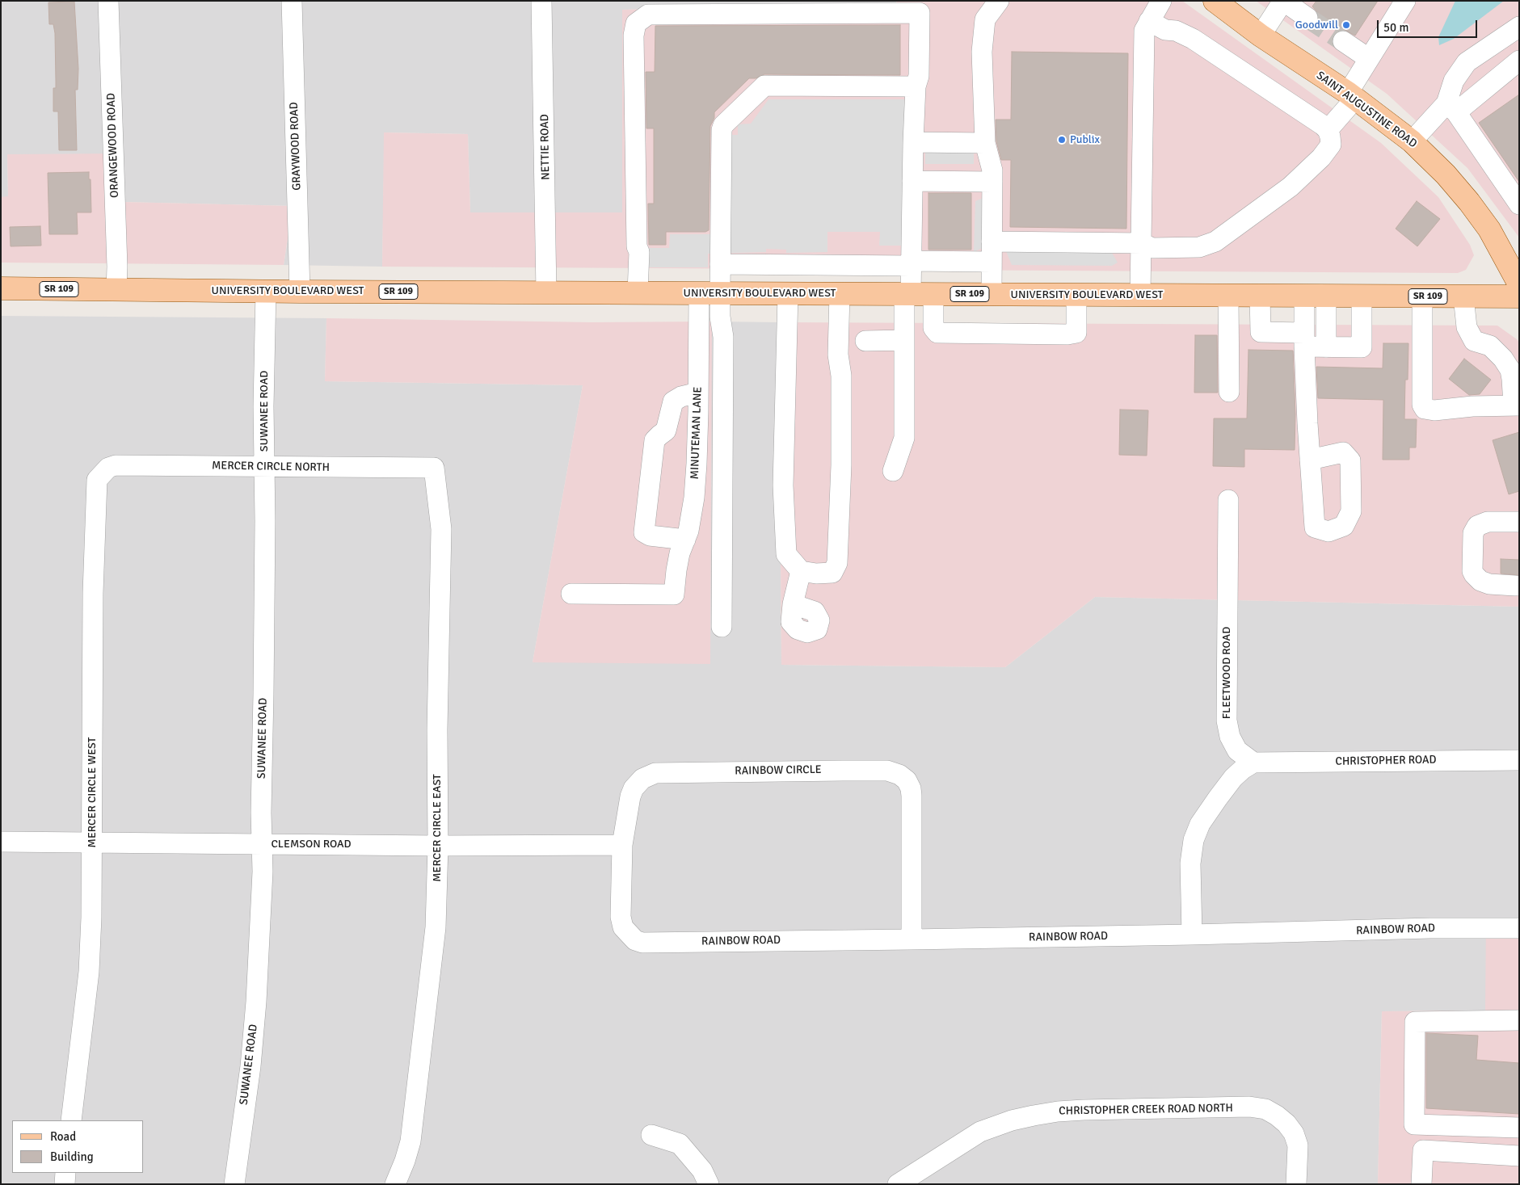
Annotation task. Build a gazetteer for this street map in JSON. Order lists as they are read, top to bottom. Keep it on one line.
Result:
{"streets":{"main road":["SAINT AUGUSTINE ROAD","SR 109","UNIVERSITY BOULEVARD WEST"],"street":["ORANGEWOOD ROAD","GRAYWOOD ROAD","NETTIE ROAD","SUWANEE ROAD","MINUTEMAN LANE","MERCER CIRCLE NORTH","FLEETWOOD ROAD","CHRISTOPHER ROAD","RAINBOW CIRCLE","MERCER CIRCLE WEST","MERCER CIRCLE EAST","CLEMSON ROAD","RAINBOW ROAD","CHRISTOPHER CREEK ROAD NORTH"]},"crossings":[["ORANGEWOOD ROAD","UNIVERSITY BOULEVARD WEST"],["GRAYWOOD ROAD","UNIVERSITY BOULEVARD WEST"],["NETTIE ROAD","UNIVERSITY BOULEVARD WEST"],["UNIVERSITY BOULEVARD WEST","SUWANEE ROAD"],["UNIVERSITY BOULEVARD WEST","MINUTEMAN LANE"],["SUWANEE ROAD","MERCER CIRCLE NORTH"],["SUWANEE ROAD","CLEMSON ROAD"],["MERCER CIRCLE NORTH","MERCER CIRCLE WEST"],["MERCER CIRCLE NORTH","MERCER CIRCLE EAST"],["FLEETWOOD ROAD","CHRISTOPHER ROAD"],["RAINBOW CIRCLE","CLEMSON ROAD"],["RAINBOW CIRCLE","RAINBOW ROAD"],["MERCER CIRCLE WEST","CLEMSON ROAD"],["MERCER CIRCLE EAST","CLEMSON ROAD"]],"places":["Goodwill","Publix"],"legend":["Road","Building"],"scale_bar":"50 m"}
